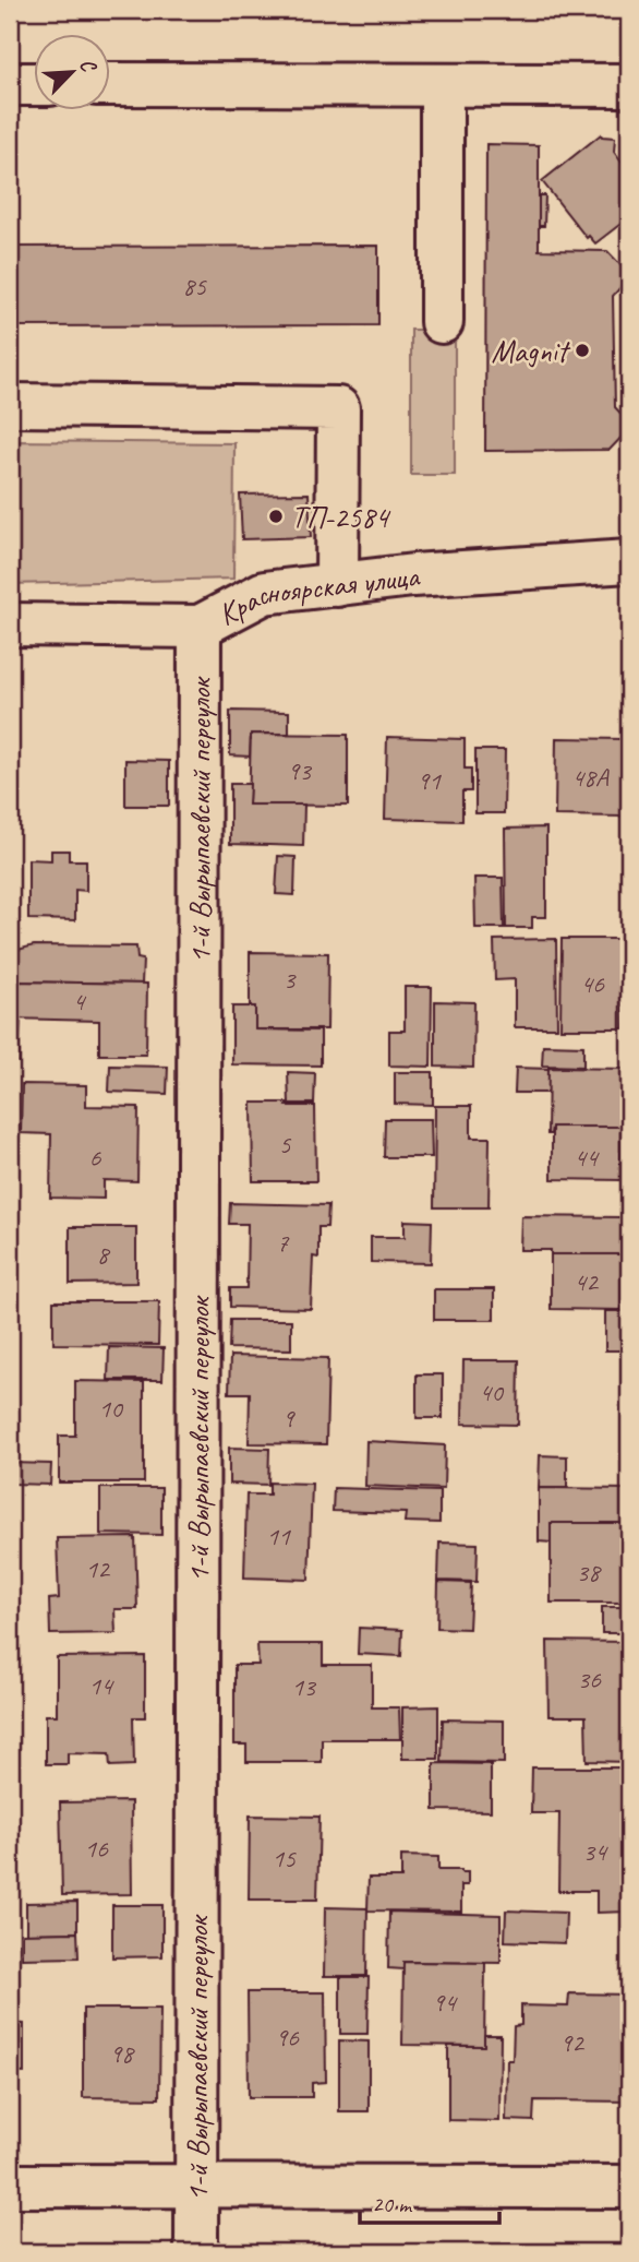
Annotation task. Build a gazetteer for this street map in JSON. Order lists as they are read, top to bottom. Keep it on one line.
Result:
{"streets":{"street":["Красноярская улица","1-й Вырыпаевский переулок"]},"crossings":[["Красноярская улица","1-й Вырыпаевский переулок"]],"places":["Magnit","ТП-2584"],"house_numbers":["85","93","48А","91","3","46","4","5","6","44","7","8","42","40","10","9","11","12","38","36","14","13","16","34","15","94","96","92","98"],"scale_bar":"20 m","north":"top right"}
